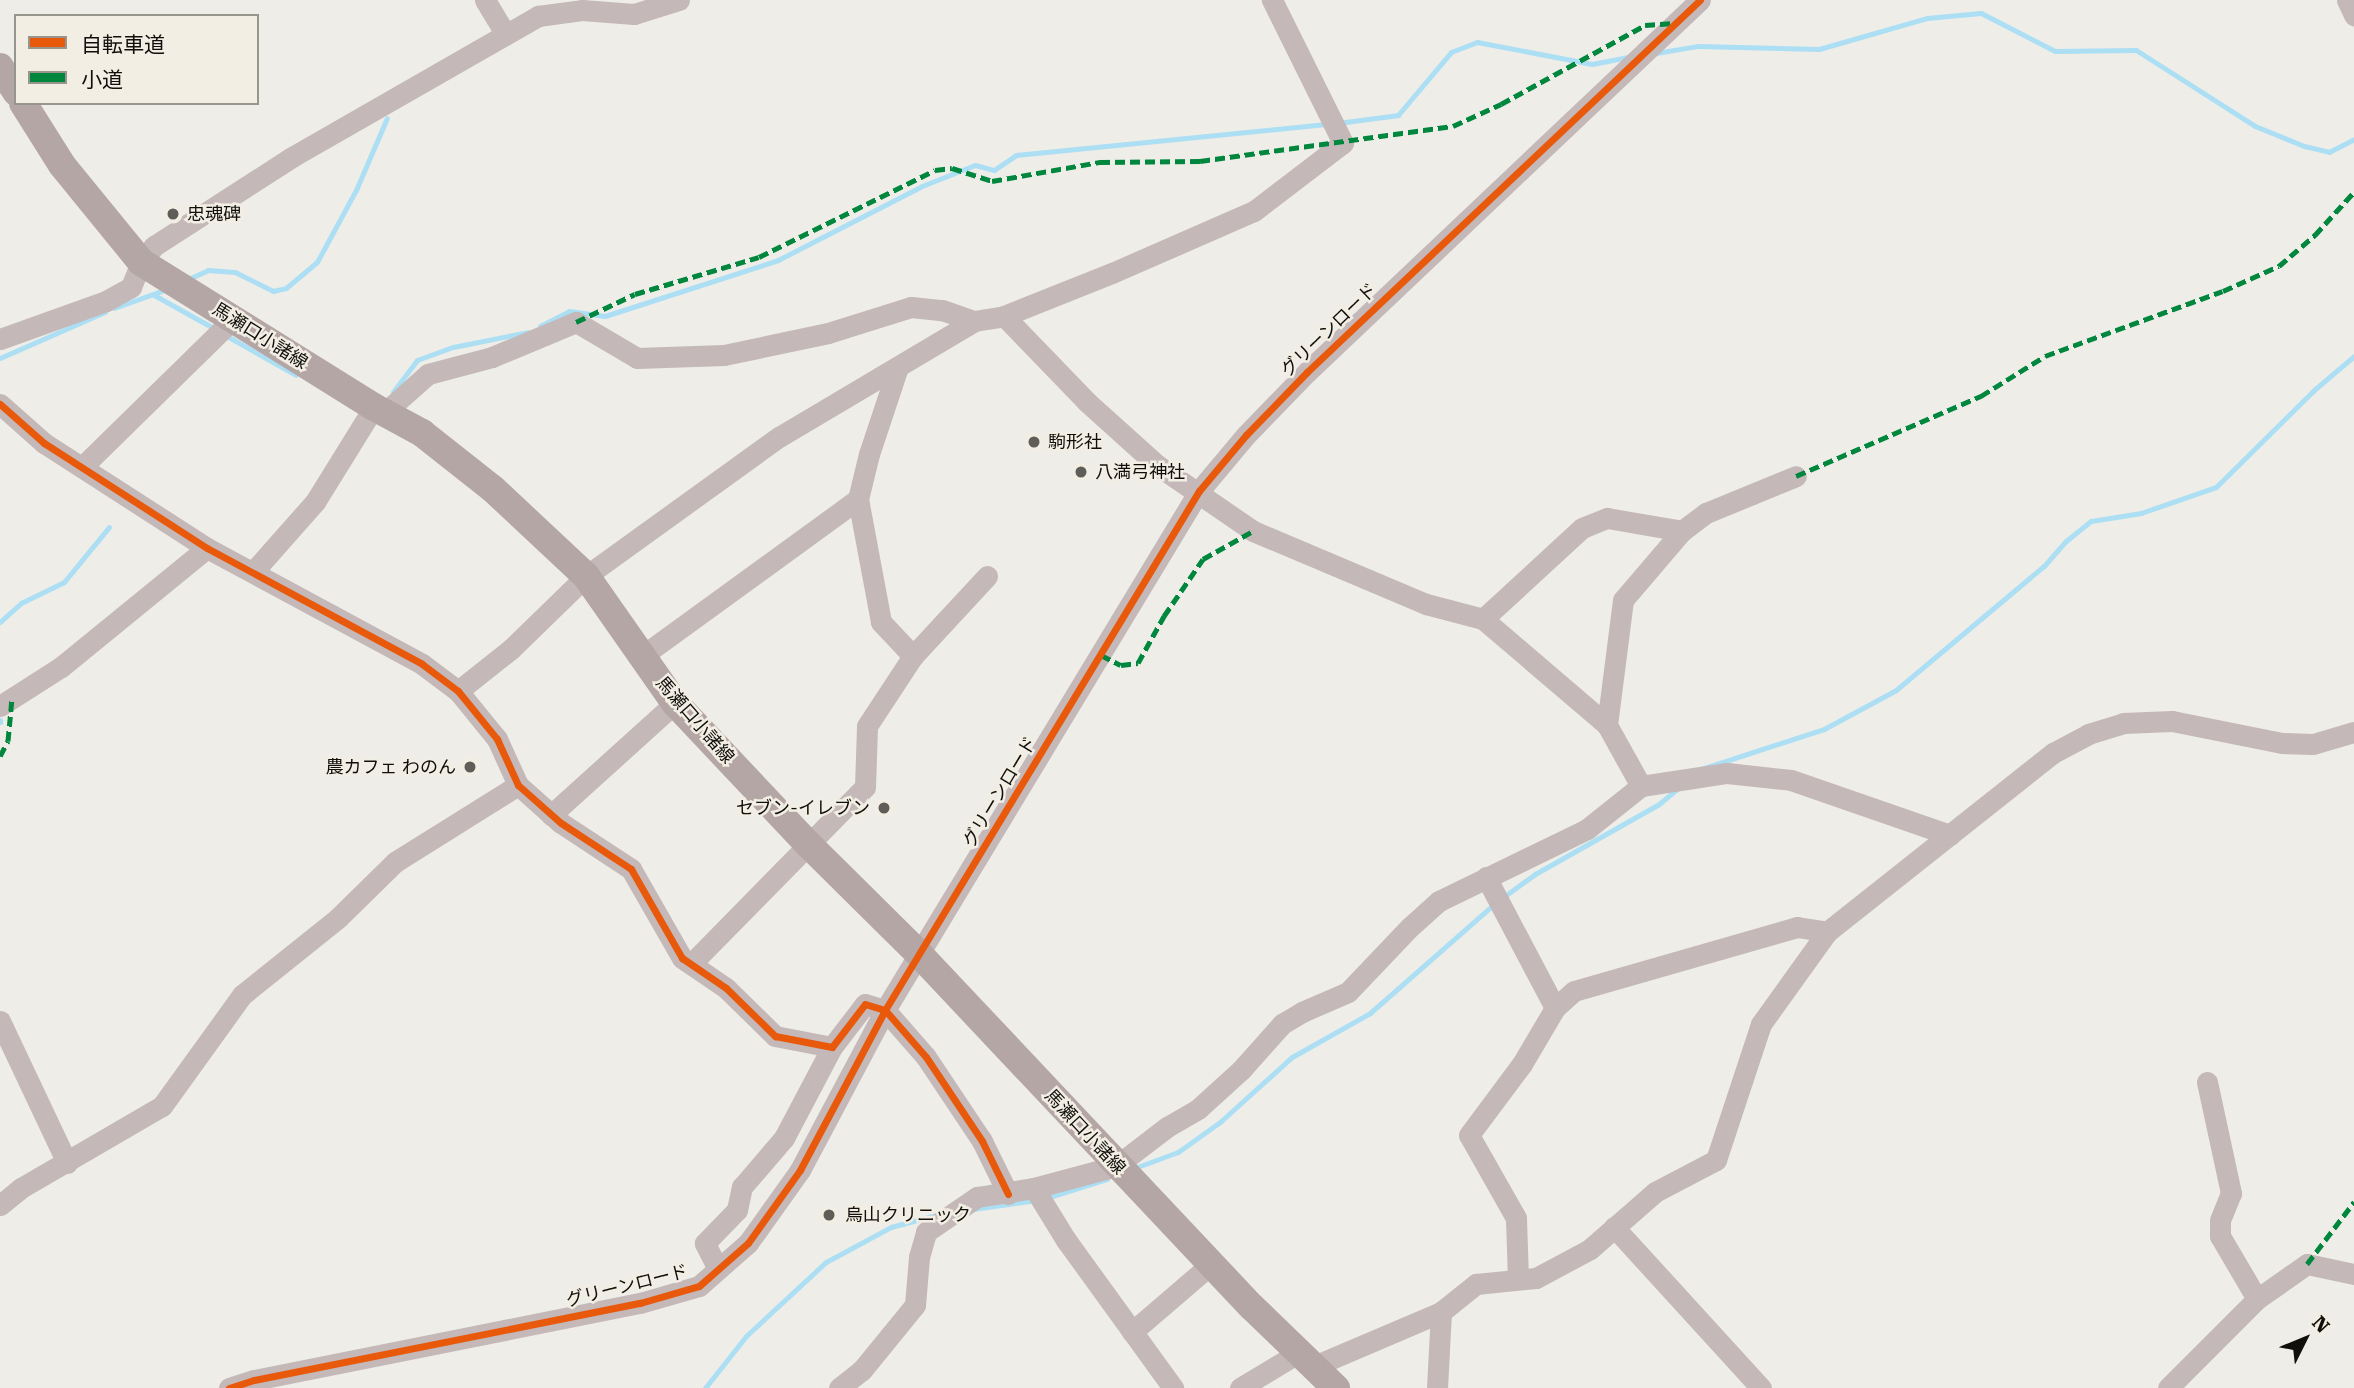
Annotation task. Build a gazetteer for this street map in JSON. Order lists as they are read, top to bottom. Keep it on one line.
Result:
{"streets":{"main road":["馬瀬口小諸線"],"street":["グリーンロード"]},"crossings":[["グリーンロード","馬瀬口小諸線"]],"places":["忠魂碑","駒形社","八満弓神社","農カフェ わのん","セブン-イレブン","烏山クリニック"],"legend":["自転車道","小道"],"north":"top right"}
